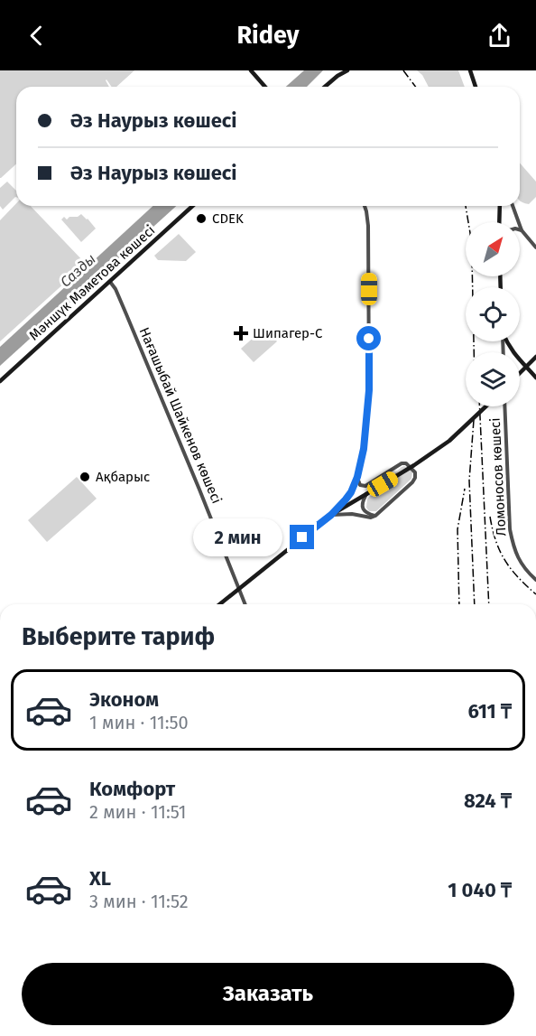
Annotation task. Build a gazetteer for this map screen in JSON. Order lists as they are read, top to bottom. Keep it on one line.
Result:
{"streets":{"main road":["Мәншүк Мәметова көшесі"],"street":["Нағашыбай Шайкенов көшесі","Ломоносов көшесі"]},"crossings":[["Мәншүк Мәметова көшесі","Нағашыбай Шайкенов көшесі"]],"water":["Сазды"],"places":{"other":["CDEK","Ақбарыс"],"health":["Шипагер-С"]},"north":"top right","page":{"header":"Ridey","banner":["Әз Наурыз көшесі","Әз Наурыз көшесі"],"bubble":"2 мин","heading":"Выберите тариф","list":[{"name":"Эконом","note":"1 мин · 11:50","value":"611 ₸"},{"name":"Комфорт","note":"2 мин · 11:51","value":"824 ₸"},{"name":"XL","note":"3 мин · 11:52","value":"1 040 ₸"}],"buttons":"Заказать"}}
